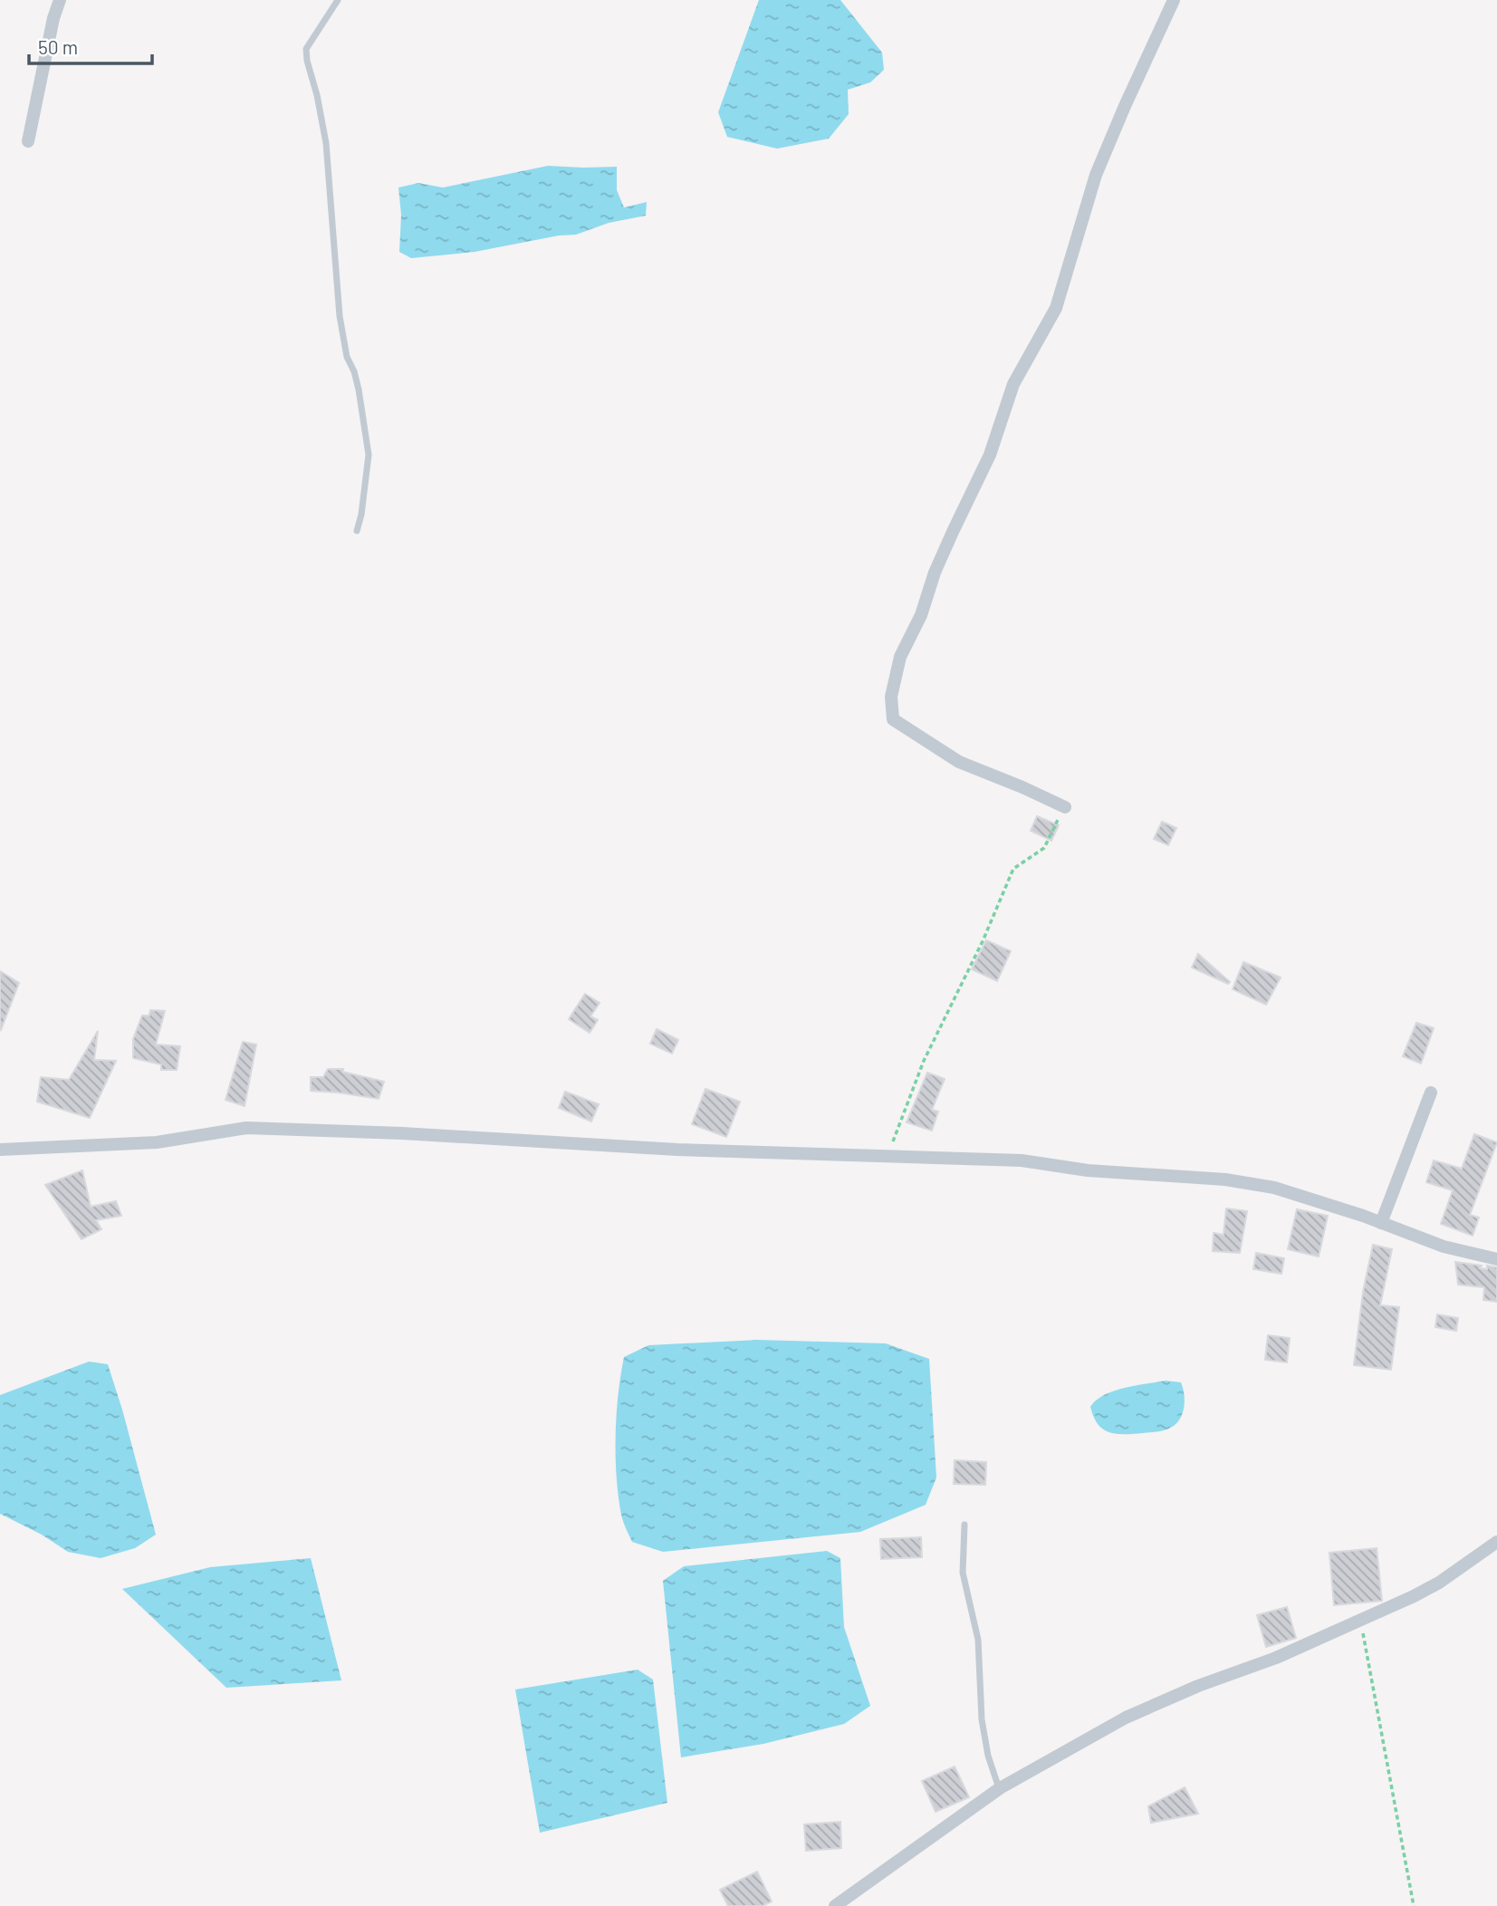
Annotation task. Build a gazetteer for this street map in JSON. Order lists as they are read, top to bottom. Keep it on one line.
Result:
{"scale_bar":"50 m"}
